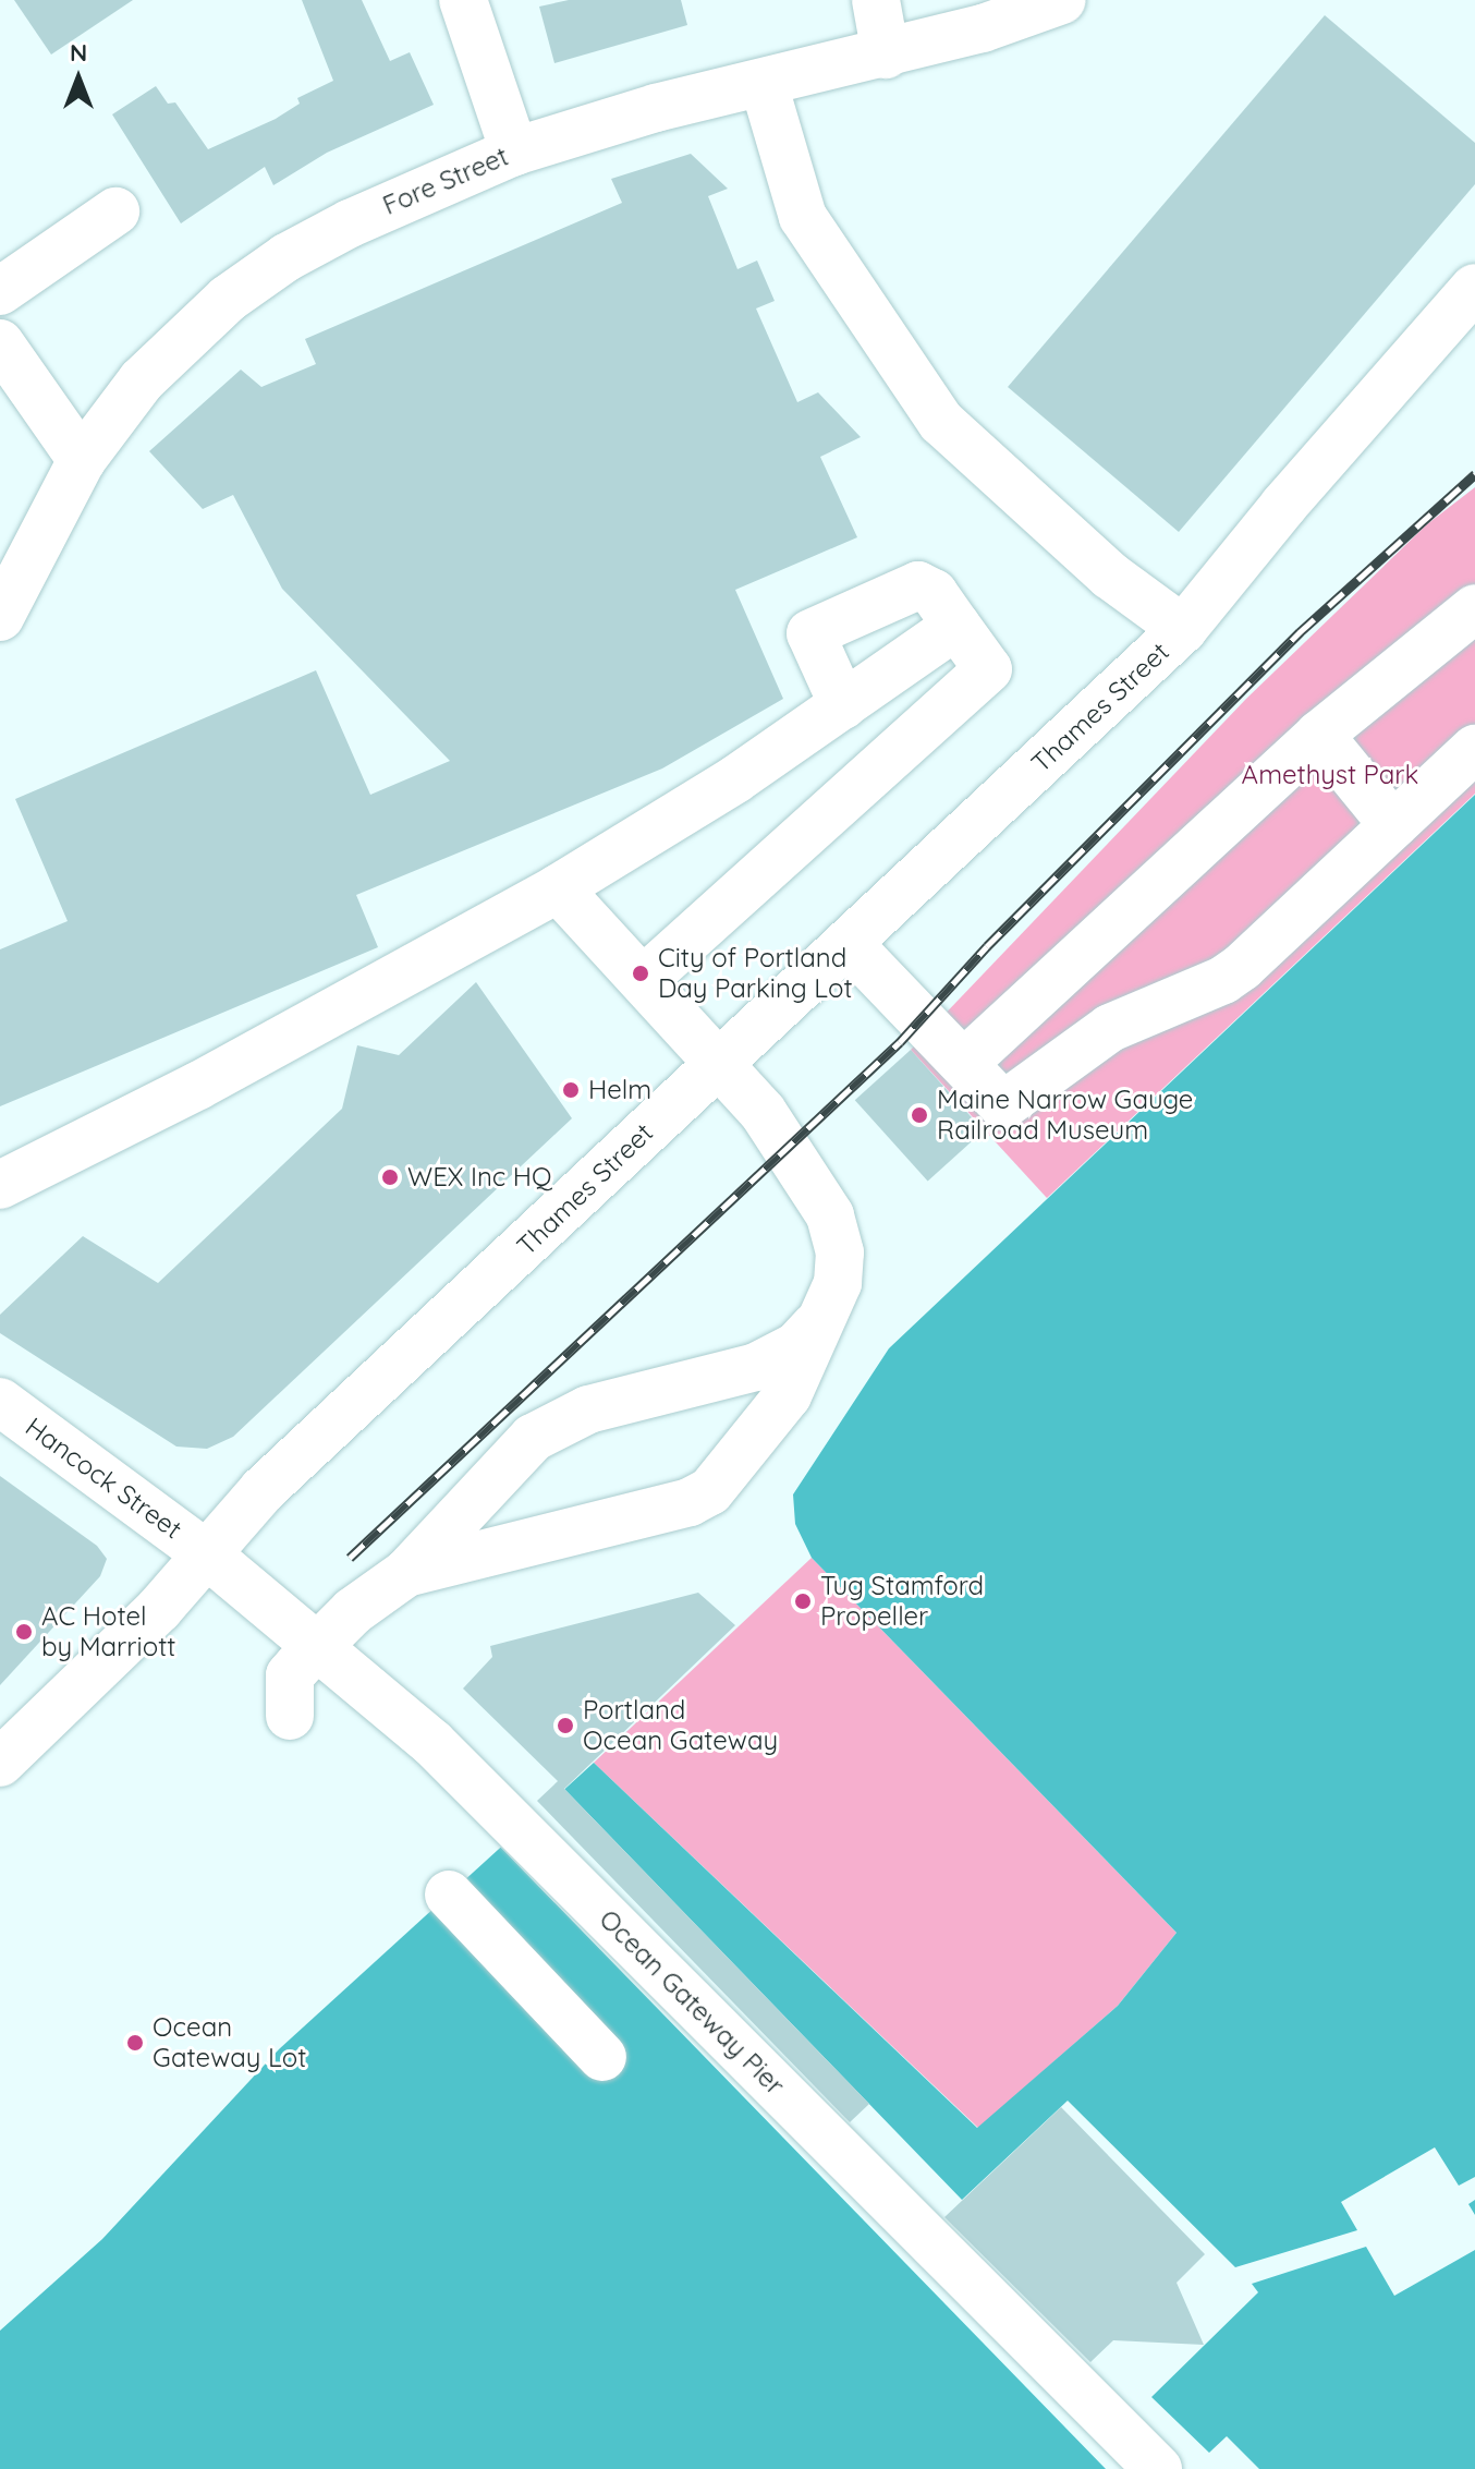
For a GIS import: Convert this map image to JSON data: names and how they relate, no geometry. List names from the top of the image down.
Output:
{
  "streets": {
    "street": [
      "Fore Street",
      "Thames Street",
      "Hancock Street",
      "Ocean Gateway Pier"
    ]
  },
  "crossings": [
    ["Thames Street", "Hancock Street"],
    ["Thames Street", "Ocean Gateway Pier"],
    ["Hancock Street", "Ocean Gateway Pier"]
  ],
  "parks": ["Amethyst Park"],
  "places": [
    "City of Portland Day Parking Lot",
    "Helm",
    "Maine Narrow Gauge Railroad Museum",
    "WEX Inc HQ",
    "Tug Stamford Propeller",
    "AC Hotel by Marriott",
    "Portland Ocean Gateway",
    "Ocean Gateway Lot"
  ],
  "north": "top"
}
